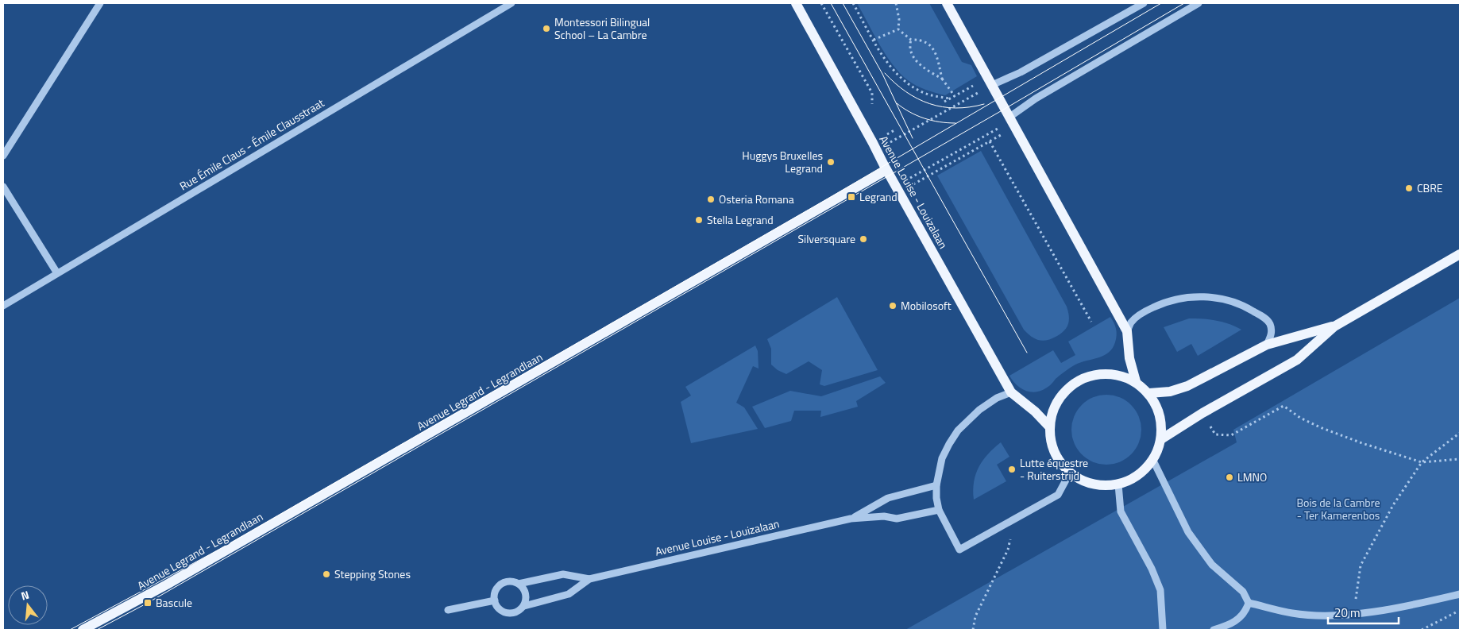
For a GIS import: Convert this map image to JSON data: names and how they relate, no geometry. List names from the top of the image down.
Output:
{
  "streets": {
    "main road": ["Avenue Louise - Louizalaan", "Avenue Legrand - Legrandlaan"],
    "street": ["Rue Émile Claus - Émile Clausstraat"]
  },
  "crossings": [
    ["Avenue Louise - Louizalaan", "Avenue Legrand - Legrandlaan"]
  ],
  "parks": ["Bois de la Cambre - Ter Kamerenbos"],
  "places": {
    "other": [
      "Montessori Bilingual School – La Cambre",
      "Huggys Bruxelles Legrand",
      "CBRE",
      "Osteria Romana",
      "Stella Legrand",
      "Silversquare",
      "Mobilosoft",
      "Lutte équestre - Ruiterstrijd",
      "LMNO",
      "Stepping Stones"
    ],
    "transit": ["Legrand", "Bascule"]
  },
  "scale_bar": "20 m",
  "north": "top"
}
